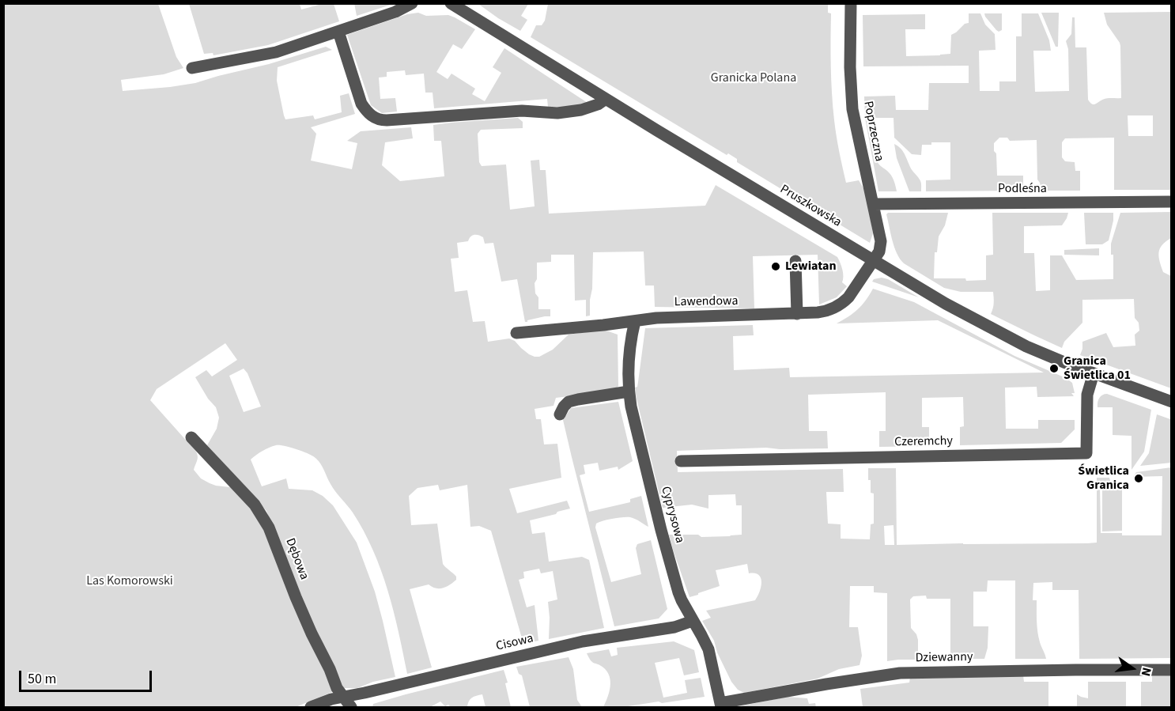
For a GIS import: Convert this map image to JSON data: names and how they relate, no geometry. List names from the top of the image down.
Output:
{
  "streets": {
    "street": [
      "Poprzeczna",
      "Podleśna",
      "Pruszkowska",
      "Lawendowa",
      "Czeremchy",
      "Cyprysowa",
      "Dębowa",
      "Cisowa",
      "Dziewanny"
    ]
  },
  "crossings": [
    ["Poprzeczna", "Podleśna"],
    ["Poprzeczna", "Pruszkowska"],
    ["Poprzeczna", "Lawendowa"],
    ["Pruszkowska", "Lawendowa"],
    ["Pruszkowska", "Czeremchy"],
    ["Lawendowa", "Cyprysowa"],
    ["Cyprysowa", "Cisowa"],
    ["Cyprysowa", "Dziewanny"],
    ["Dębowa", "Cisowa"]
  ],
  "parks": ["Granicka Polana", "Las Komorowski"],
  "places": ["Lewiatan", "Granica Świetlica 01", "Świetlica Granica"],
  "scale_bar": "50 m",
  "north": "right"
}
